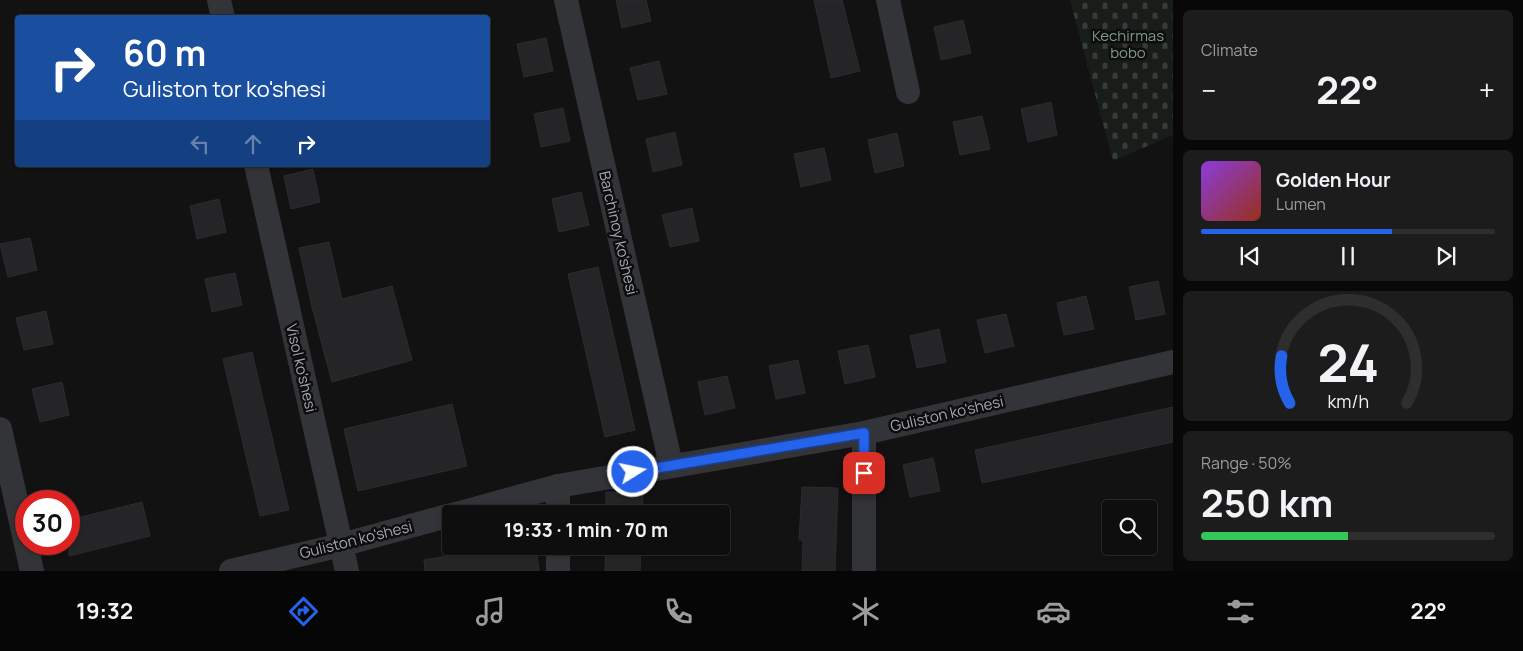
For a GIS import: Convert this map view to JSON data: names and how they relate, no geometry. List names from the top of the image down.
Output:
{
  "streets": {
    "street": ["Barchinoy ko'shesi", "Visol ko'shesi", "Guliston ko'shesi"]
  },
  "crossings": [
    ["Barchinoy ko'shesi", "Guliston ko'shesi"],
    ["Visol ko'shesi", "Guliston ko'shesi"]
  ],
  "parks": ["Kechirmas bobo"],
  "page": {
    "tile": [
      "Climate",
      ["Range · 50%", "250 km"]
    ],
    "turn": ["60 m", "Guliston tor ko'shesi"],
    "heat": ["−", "22°", "+"],
    "song": ["Golden Hour", "Lumen"],
    "limit": "30",
    "trip": "19:33 · 1 min · 70 m",
    "tabs": ["19:32", "22°"],
    "gauge": ["24", "km/h"]
  }
}
